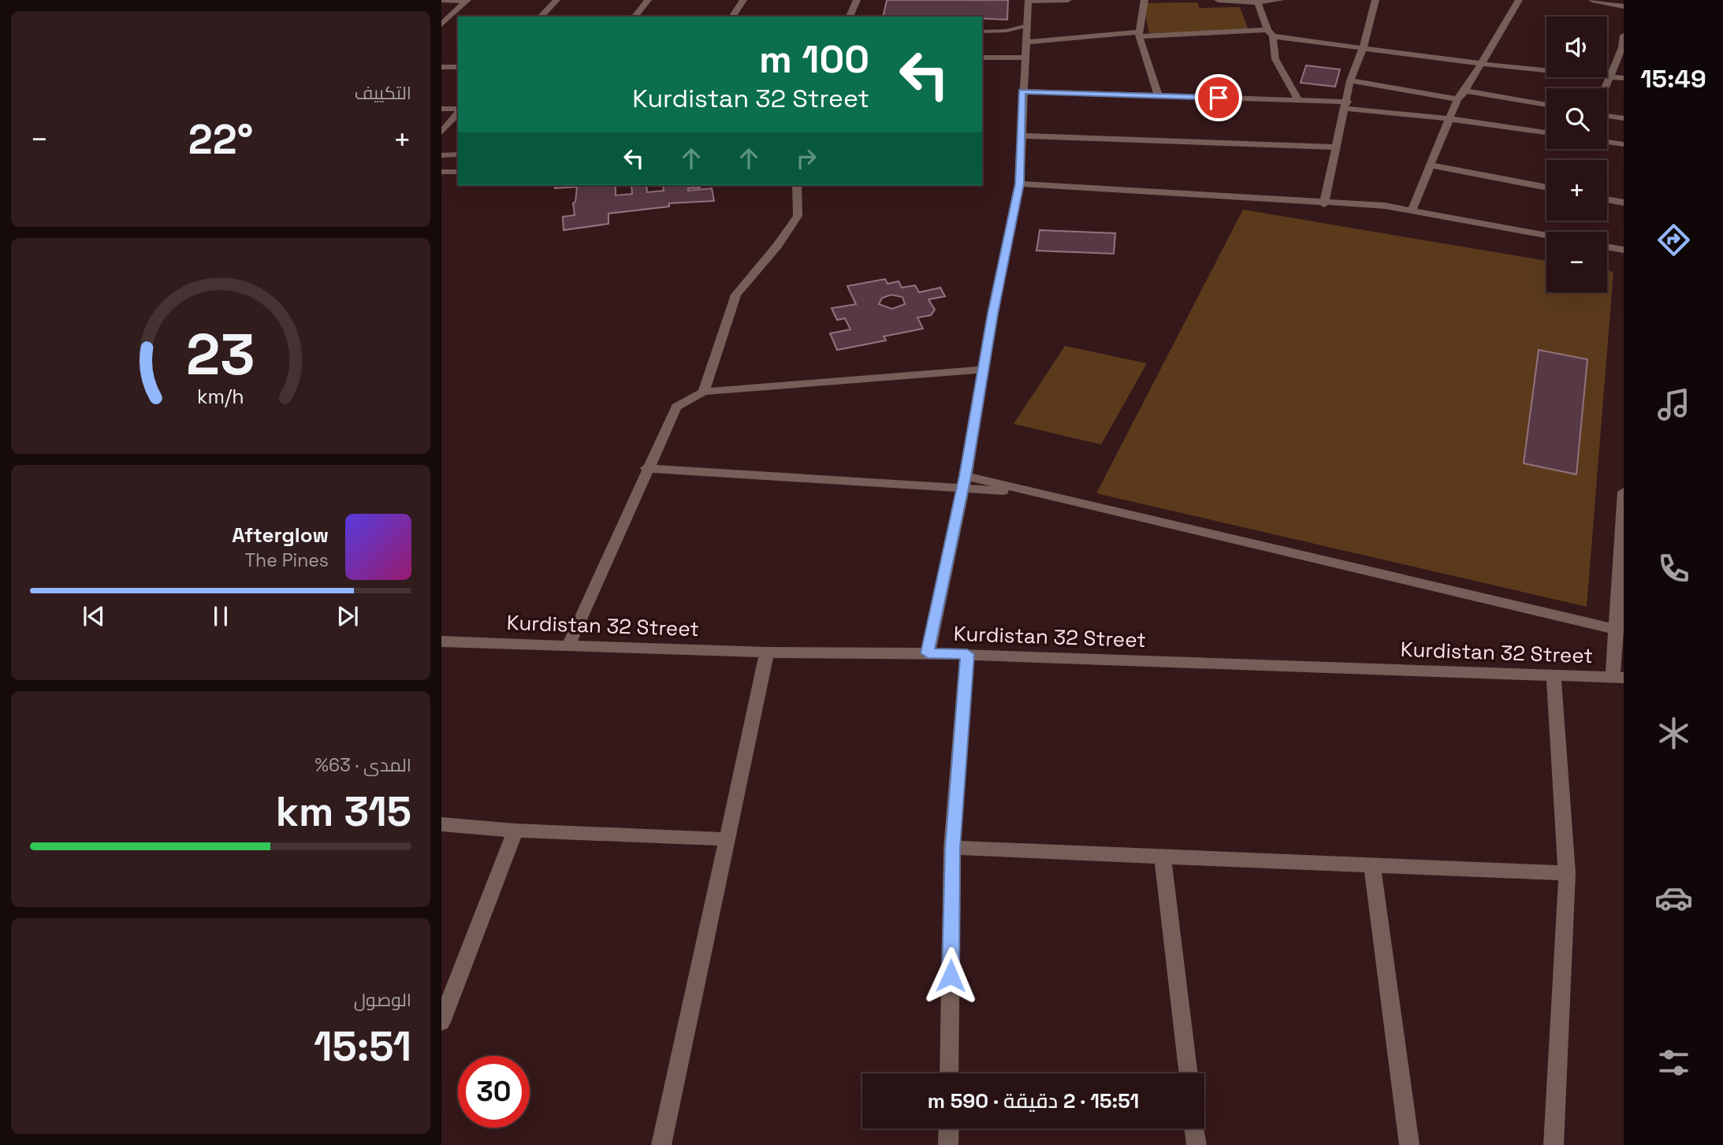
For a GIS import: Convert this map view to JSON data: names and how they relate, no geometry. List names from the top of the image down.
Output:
{
  "streets": {
    "street": ["Kurdistan 32 Street"]
  },
  "page": {
    "tabs": "15:49",
    "tile": [
      "التكييف",
      ["المدى · 63%", "315 km"],
      ["الوصول", "15:51"]
    ],
    "map_buttons": ["+", "−"],
    "turn": ["100 m", "Kurdistan 32 Street"],
    "heat": ["−", "22°", "+"],
    "song": ["Afterglow", "The Pines"],
    "limit": "30",
    "trip": "15:51 · 2 دقيقة · 590 m",
    "gauge": ["23", "km/h"]
  }
}
